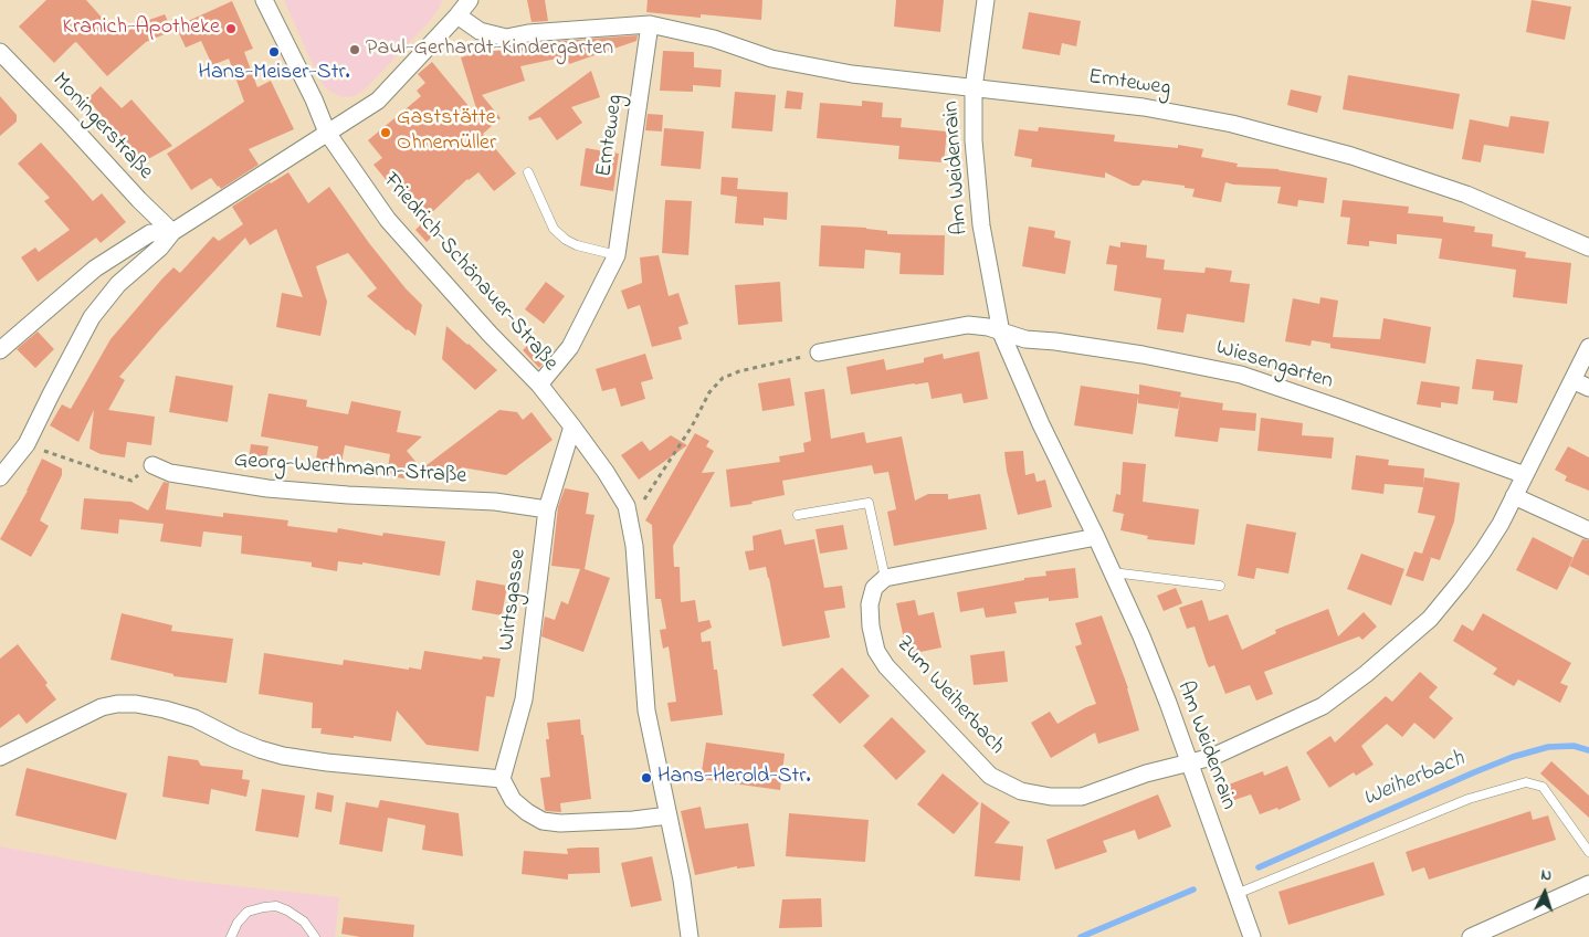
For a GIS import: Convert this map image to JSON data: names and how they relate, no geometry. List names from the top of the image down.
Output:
{
  "streets": {
    "street": [
      "Ernteweg",
      "Moningerstraße",
      "Am Weidenrain",
      "Friedrich-Schönauer-Straße",
      "Wiesengarten",
      "Georg-Werthmann-Straße",
      "Wirtsgasse",
      "Zum Weiherbach"
    ]
  },
  "crossings": [
    ["Ernteweg", "Am Weidenrain"],
    ["Ernteweg", "Friedrich-Schönauer-Straße"],
    ["Am Weidenrain", "Wiesengarten"],
    ["Am Weidenrain", "Zum Weiherbach"],
    ["Friedrich-Schönauer-Straße", "Wirtsgasse"],
    ["Wiesengarten", "Zum Weiherbach"],
    ["Georg-Werthmann-Straße", "Wirtsgasse"]
  ],
  "water": ["Weiherbach"],
  "places": [
    "Kranich-Apotheke",
    "Paul-Gerhardt-Kindergarten",
    "Hans-Meiser-Str.",
    "Gaststätte Ohnemüller",
    "Hans-Herold-Str."
  ],
  "north": "top"
}
